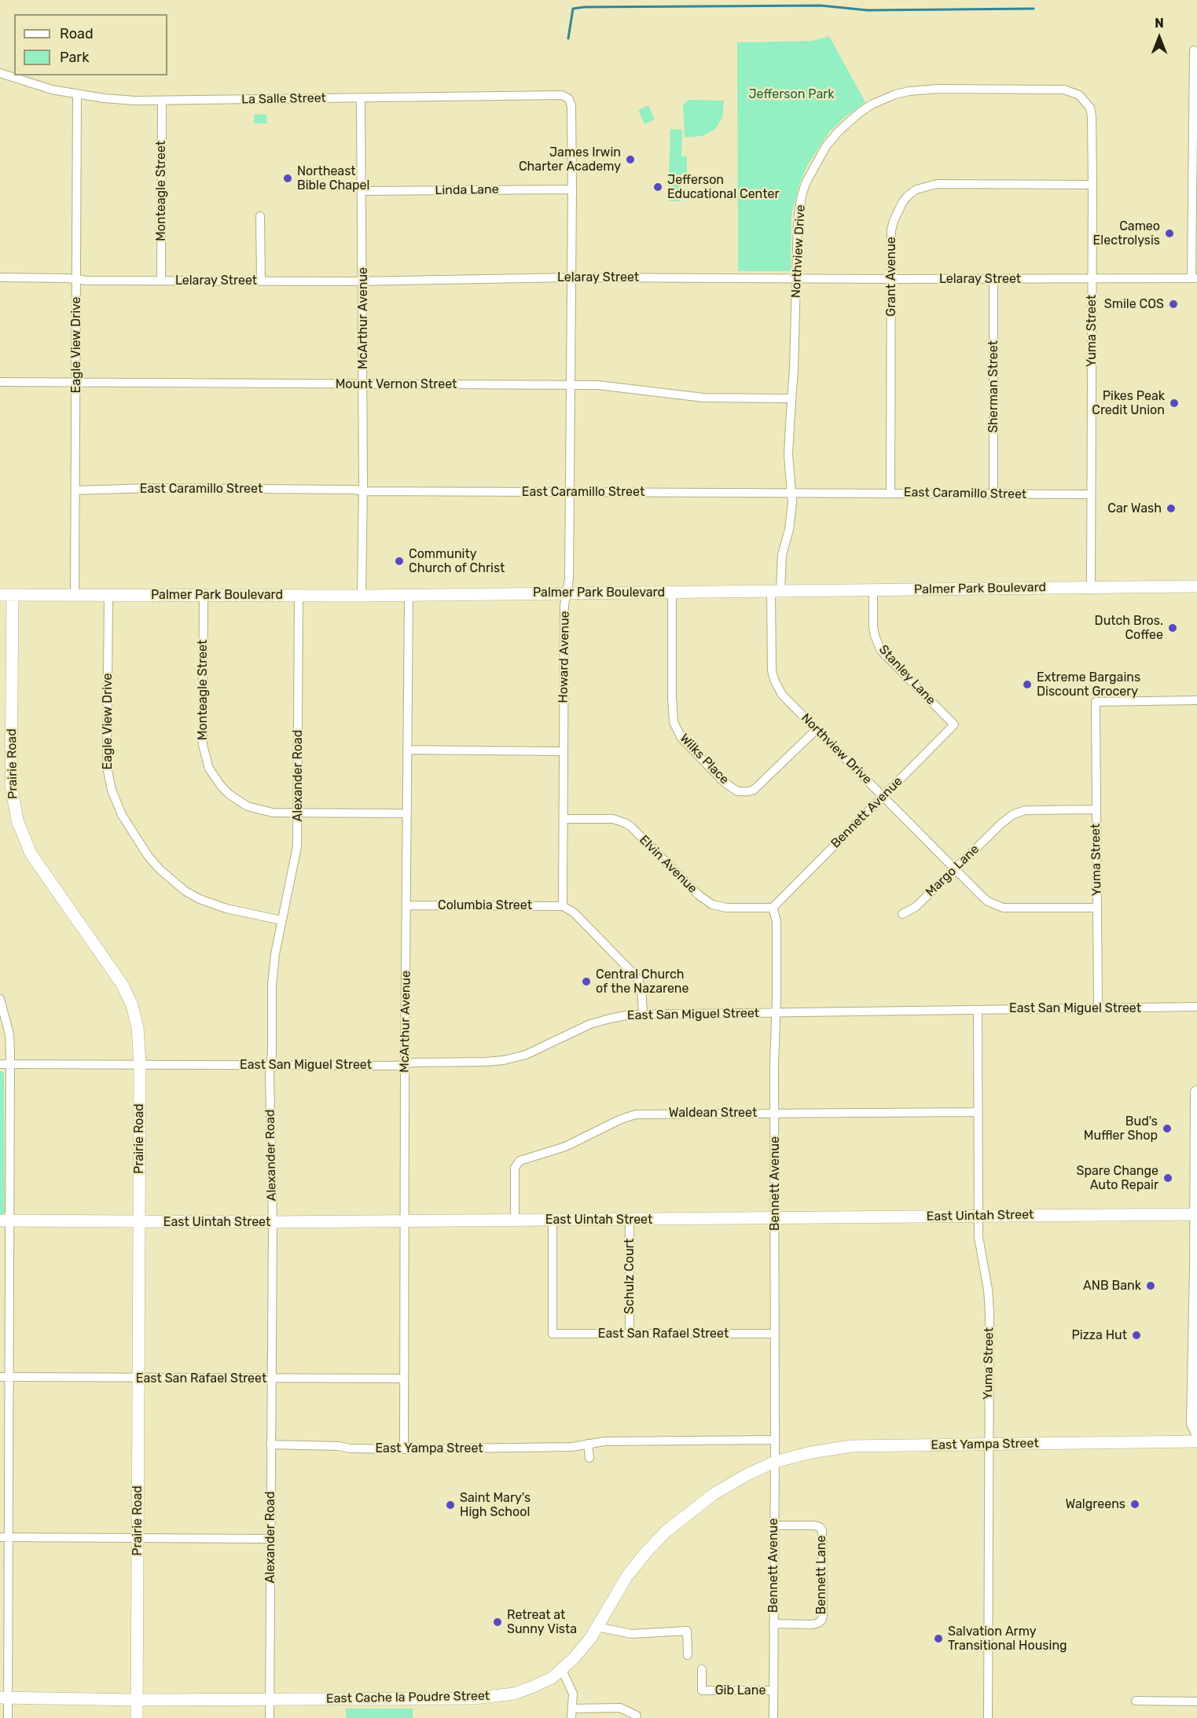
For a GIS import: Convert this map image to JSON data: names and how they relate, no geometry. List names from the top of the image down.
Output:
{
  "streets": {
    "street": [
      "La Salle Street",
      "Linda Lane",
      "Monteagle Street",
      "Northview Drive",
      "Grant Avenue",
      "Lelaray Street",
      "McArthur Avenue",
      "Yuma Street",
      "Eagle View Drive",
      "Mount Vernon Street",
      "Sherman Street",
      "East Caramillo Street",
      "Palmer Park Boulevard",
      "Howard Avenue",
      "Stanley Lane",
      "Wilks Place",
      "Prairie Road",
      "Alexander Road",
      "Bennett Avenue",
      "Elvin Avenue",
      "Margo Lane",
      "Columbia Street",
      "East San Miguel Street",
      "Waldean Street",
      "East Uintah Street",
      "Schulz Court",
      "East San Rafael Street",
      "East Yampa Street",
      "Bennett Lane",
      "Gib Lane",
      "East Cache la Poudre Street"
    ]
  },
  "crossings": [
    ["La Salle Street", "Monteagle Street"],
    ["La Salle Street", "McArthur Avenue"],
    ["La Salle Street", "Eagle View Drive"],
    ["La Salle Street", "Howard Avenue"],
    ["Linda Lane", "McArthur Avenue"],
    ["Linda Lane", "Howard Avenue"],
    ["Monteagle Street", "Lelaray Street"],
    ["Monteagle Street", "McArthur Avenue"],
    ["Monteagle Street", "Palmer Park Boulevard"],
    ["Monteagle Street", "Alexander Road"],
    ["Northview Drive", "Lelaray Street"],
    ["Northview Drive", "Yuma Street"],
    ["Northview Drive", "Mount Vernon Street"],
    ["Northview Drive", "East Caramillo Street"],
    ["Northview Drive", "Palmer Park Boulevard"],
    ["Northview Drive", "Wilks Place"],
    ["Northview Drive", "Bennett Avenue"],
    ["Northview Drive", "Margo Lane"],
    ["Grant Avenue", "Lelaray Street"],
    ["Grant Avenue", "Yuma Street"],
    ["Grant Avenue", "East Caramillo Street"],
    ["Lelaray Street", "McArthur Avenue"],
    ["Lelaray Street", "Yuma Street"],
    ["Lelaray Street", "Eagle View Drive"],
    ["Lelaray Street", "Sherman Street"],
    ["Lelaray Street", "Howard Avenue"],
    ["McArthur Avenue", "Mount Vernon Street"],
    ["McArthur Avenue", "East Caramillo Street"],
    ["McArthur Avenue", "Palmer Park Boulevard"],
    ["McArthur Avenue", "Columbia Street"],
    ["McArthur Avenue", "East San Miguel Street"],
    ["McArthur Avenue", "East Uintah Street"],
    ["McArthur Avenue", "East San Rafael Street"],
    ["McArthur Avenue", "East Yampa Street"],
    ["Yuma Street", "East Caramillo Street"],
    ["Yuma Street", "Palmer Park Boulevard"],
    ["Yuma Street", "Margo Lane"],
    ["Yuma Street", "East San Miguel Street"],
    ["Yuma Street", "Waldean Street"],
    ["Yuma Street", "East Uintah Street"],
    ["Yuma Street", "East Yampa Street"],
    ["Eagle View Drive", "Mount Vernon Street"],
    ["Eagle View Drive", "East Caramillo Street"],
    ["Eagle View Drive", "Palmer Park Boulevard"],
    ["Eagle View Drive", "Alexander Road"],
    ["Mount Vernon Street", "Howard Avenue"],
    ["Sherman Street", "East Caramillo Street"],
    ["East Caramillo Street", "Howard Avenue"],
    ["Palmer Park Boulevard", "Howard Avenue"],
    ["Palmer Park Boulevard", "Stanley Lane"],
    ["Palmer Park Boulevard", "Wilks Place"],
    ["Palmer Park Boulevard", "Prairie Road"],
    ["Palmer Park Boulevard", "Alexander Road"],
    ["Howard Avenue", "Elvin Avenue"],
    ["Howard Avenue", "Columbia Street"],
    ["Stanley Lane", "Bennett Avenue"],
    ["Prairie Road", "East San Miguel Street"],
    ["Prairie Road", "East Uintah Street"],
    ["Prairie Road", "East San Rafael Street"],
    ["Prairie Road", "East Cache la Poudre Street"],
    ["Alexander Road", "East San Miguel Street"],
    ["Alexander Road", "East Uintah Street"],
    ["Alexander Road", "East San Rafael Street"],
    ["Alexander Road", "East Yampa Street"],
    ["Alexander Road", "East Cache la Poudre Street"],
    ["Bennett Avenue", "Elvin Avenue"],
    ["Bennett Avenue", "East San Miguel Street"],
    ["Bennett Avenue", "Waldean Street"],
    ["Bennett Avenue", "East Uintah Street"],
    ["Bennett Avenue", "East San Rafael Street"],
    ["Bennett Avenue", "East Yampa Street"],
    ["Bennett Avenue", "Bennett Lane"],
    ["Bennett Avenue", "Gib Lane"],
    ["Bennett Avenue", "East Cache la Poudre Street"],
    ["Waldean Street", "East Uintah Street"],
    ["East Uintah Street", "Schulz Court"],
    ["East Uintah Street", "East San Rafael Street"],
    ["Schulz Court", "East San Rafael Street"],
    ["East Yampa Street", "East Cache la Poudre Street"]
  ],
  "parks": ["Jefferson Park"],
  "places": [
    "James Irwin Charter Academy",
    "Northeast Bible Chapel",
    "Jefferson Educational Center",
    "Cameo Electrolysis",
    "Smile COS",
    "Pikes Peak Credit Union",
    "Car Wash",
    "Community Church of Christ",
    "Dutch Bros. Coffee",
    "Extreme Bargains Discount Grocery",
    "Central Church of the Nazarene",
    "Bud's Muffler Shop",
    "Spare Change Auto Repair",
    "ANB Bank",
    "Pizza Hut",
    "Walgreens",
    "Saint Mary's High School",
    "Retreat at Sunny Vista",
    "Salvation Army Transitional Housing"
  ],
  "legend": ["Road", "Park"],
  "north": "top"
}
